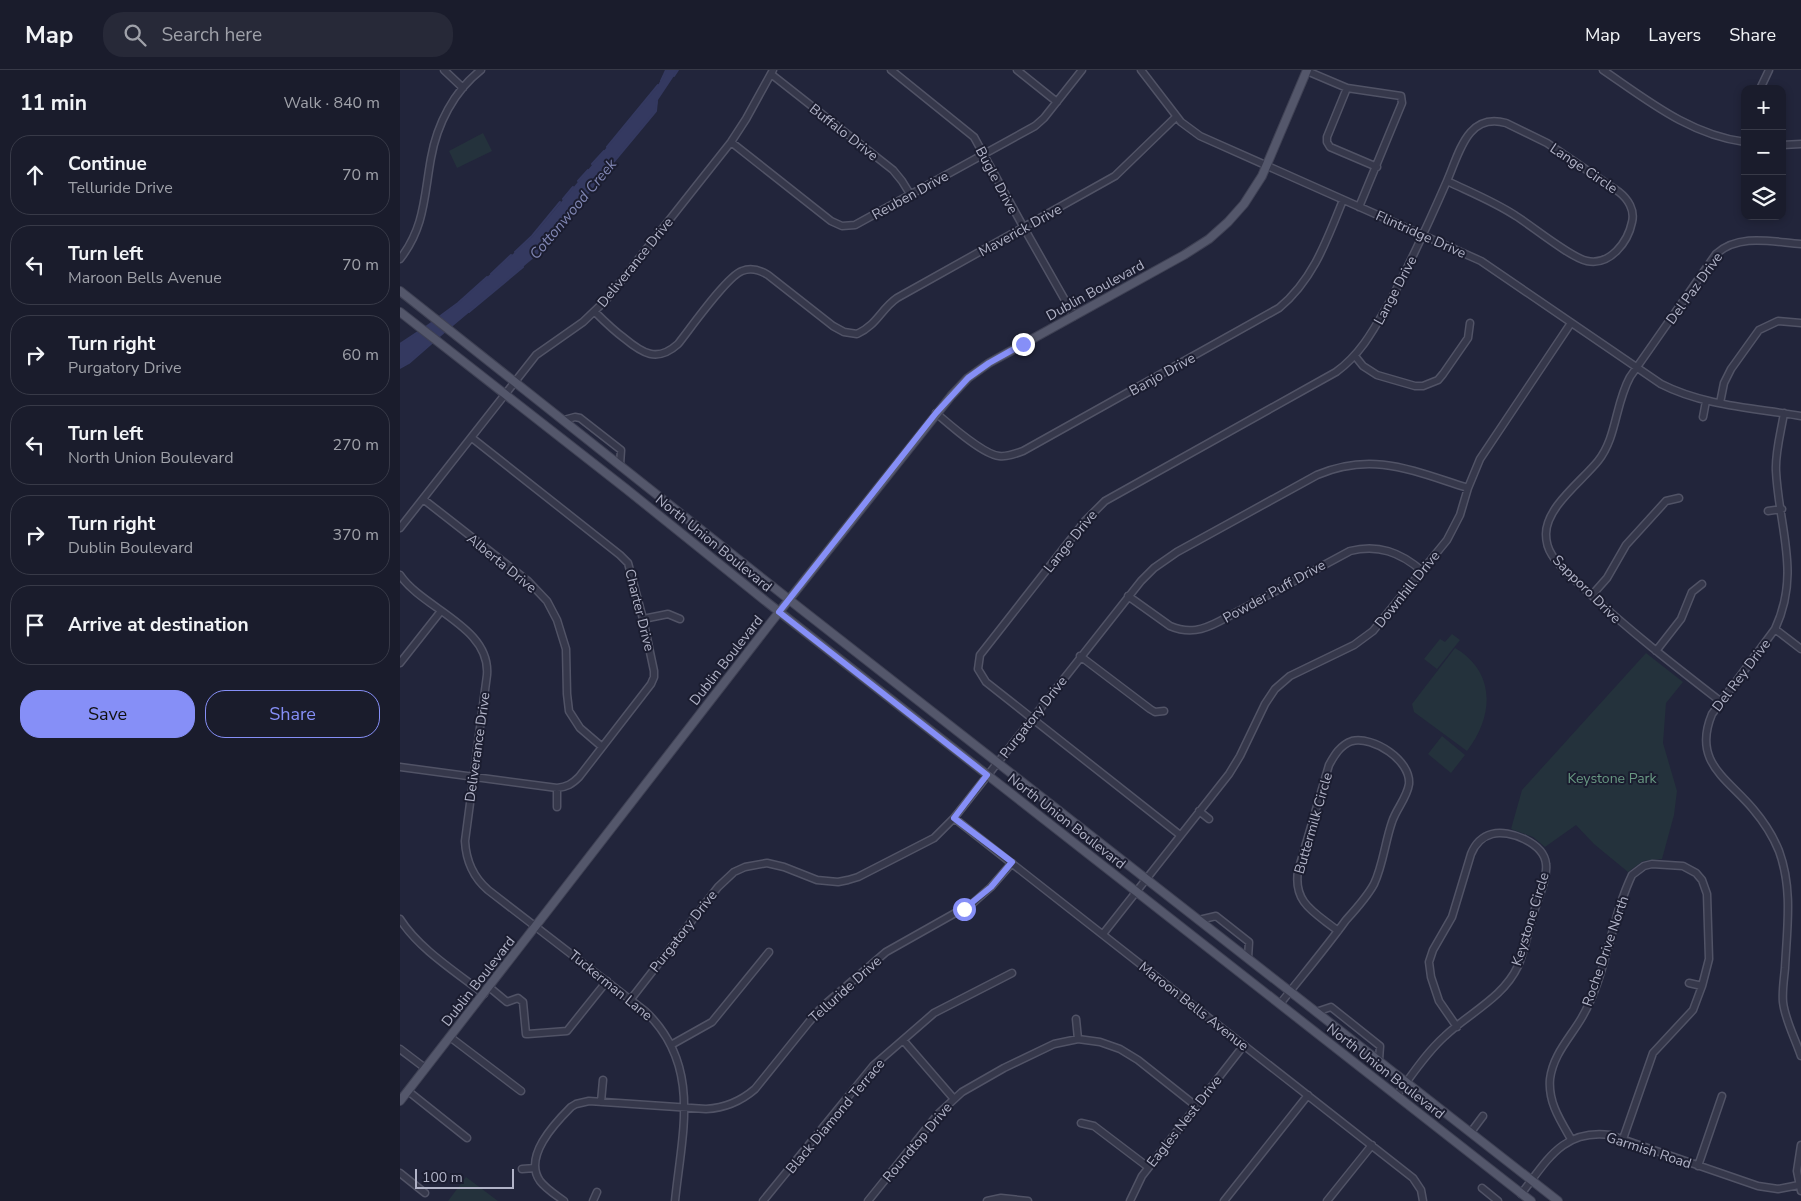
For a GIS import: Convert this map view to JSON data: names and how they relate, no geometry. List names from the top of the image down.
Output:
{
  "streets": {
    "main road": ["Dublin Boulevard", "North Union Boulevard"],
    "street": [
      "Buffalo Drive",
      "Lange Circle",
      "Bugle Drive",
      "Reuben Drive",
      "Maverick Drive",
      "Flintridge Drive",
      "Deliverance Drive",
      "Del Paz Drive",
      "Lange Drive",
      "Banjo Drive",
      "Alberta Drive",
      "Downhill Drive",
      "Sapporo Drive",
      "Powder Puff Drive",
      "Charter Drive",
      "Del Rey Drive",
      "Purgatory Drive",
      "Buttermilk Circle",
      "Keystone Circle",
      "Roche Drive North",
      "Tuckerman Lane",
      "Telluride Drive",
      "Maroon Bells Avenue",
      "Black Diamond Terrace",
      "Eagles Nest Drive",
      "Roundtop Drive",
      "Garmish Road"
    ]
  },
  "crossings": [
    ["Buffalo Drive", "Reuben Drive"],
    ["Buffalo Drive", "Deliverance Drive"],
    ["Lange Circle", "Flintridge Drive"],
    ["Lange Circle", "Lange Drive"],
    ["Bugle Drive", "Reuben Drive"],
    ["Bugle Drive", "Maverick Drive"],
    ["Bugle Drive", "Dublin Boulevard"],
    ["Reuben Drive", "Deliverance Drive"],
    ["Maverick Drive", "Flintridge Drive"],
    ["Flintridge Drive", "Del Paz Drive"],
    ["Flintridge Drive", "Dublin Boulevard"],
    ["Flintridge Drive", "Lange Drive"],
    ["Flintridge Drive", "Banjo Drive"],
    ["Flintridge Drive", "Downhill Drive"],
    ["Flintridge Drive", "Sapporo Drive"],
    ["Flintridge Drive", "Del Rey Drive"],
    ["Deliverance Drive", "Dublin Boulevard"],
    ["Deliverance Drive", "North Union Boulevard"],
    ["Deliverance Drive", "Alberta Drive"],
    ["Deliverance Drive", "Charter Drive"],
    ["Deliverance Drive", "Tuckerman Lane"],
    ["Del Paz Drive", "Sapporo Drive"],
    ["Dublin Boulevard", "Banjo Drive"],
    ["Dublin Boulevard", "North Union Boulevard"],
    ["Dublin Boulevard", "Tuckerman Lane"],
    ["Lange Drive", "Downhill Drive"],
    ["Lange Drive", "Purgatory Drive"],
    ["North Union Boulevard", "Downhill Drive"],
    ["North Union Boulevard", "Purgatory Drive"],
    ["North Union Boulevard", "Buttermilk Circle"],
    ["North Union Boulevard", "Keystone Circle"],
    ["North Union Boulevard", "Garmish Road"],
    ["Alberta Drive", "Charter Drive"],
    ["Downhill Drive", "Powder Puff Drive"],
    ["Downhill Drive", "Purgatory Drive"],
    ["Downhill Drive", "Maroon Bells Avenue"],
    ["Sapporo Drive", "Del Rey Drive"],
    ["Powder Puff Drive", "Purgatory Drive"],
    ["Purgatory Drive", "Tuckerman Lane"],
    ["Purgatory Drive", "Maroon Bells Avenue"],
    ["Roche Drive North", "Garmish Road"],
    ["Tuckerman Lane", "Telluride Drive"],
    ["Telluride Drive", "Maroon Bells Avenue"],
    ["Maroon Bells Avenue", "Eagles Nest Drive"],
    ["Eagles Nest Drive", "Roundtop Drive"]
  ],
  "water": ["Cottonwood Creek"],
  "parks": ["Keystone Park"],
  "scale_bar": "100 m",
  "page": {
    "header": "Map",
    "search": "Search here",
    "nav": ["Map", "Layers", "Share"],
    "heading": ["11 min", "Walk · 840 m"],
    "map_buttons": ["+", "−"],
    "list": [
      ["Continue", "Telluride Drive", "70 m"],
      ["Turn left", "Maroon Bells Avenue", "70 m"],
      ["Turn right", "Purgatory Drive", "60 m"],
      ["Turn left", "North Union Boulevard", "270 m"],
      ["Turn right", "Dublin Boulevard", "370 m"],
      "Arrive at destination"
    ],
    "buttons": ["Save", "Share"],
    "scale": "100 m"
  }
}
